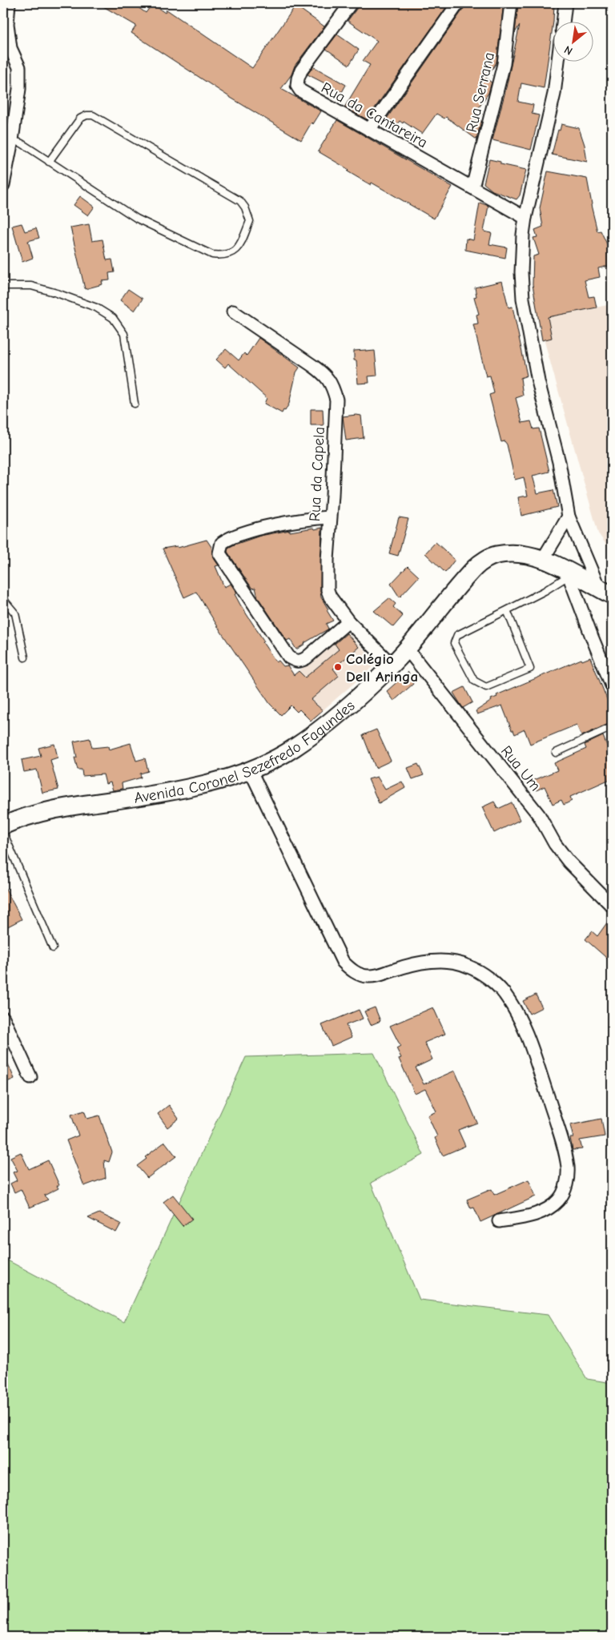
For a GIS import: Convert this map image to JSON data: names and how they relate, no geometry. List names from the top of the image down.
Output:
{
  "streets": {
    "main road": ["Avenida Coronel Sezefredo Fagundes"],
    "street": [
      "Rua Serrana",
      "Rua da Cantareira",
      "Rua da Capela",
      "Rua Um"
    ]
  },
  "crossings": [
    ["Rua Serrana", "Rua da Cantareira"],
    ["Rua da Cantareira", "Avenida Coronel Sezefredo Fagundes"],
    ["Rua da Capela", "Avenida Coronel Sezefredo Fagundes"],
    ["Avenida Coronel Sezefredo Fagundes", "Rua Um"]
  ],
  "places": ["Colégio Dell Aringa"],
  "north": "bottom left"
}
